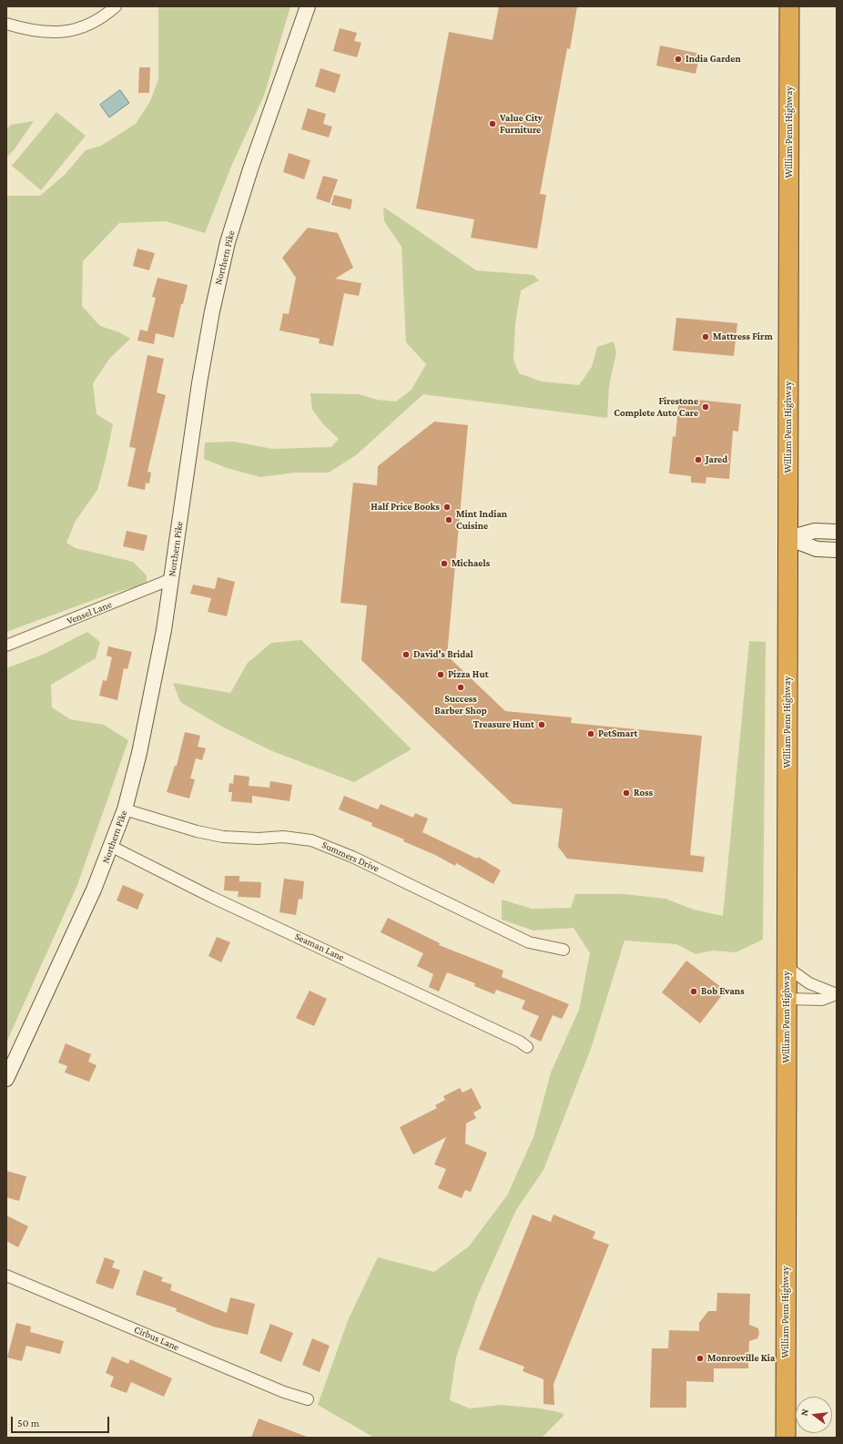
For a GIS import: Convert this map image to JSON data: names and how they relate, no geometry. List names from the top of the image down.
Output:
{
  "streets": {
    "highway": ["William Penn Highway"],
    "street": [
      "Northern Pike",
      "Vensel Lane",
      "Summers Drive",
      "Seaman Lane",
      "Cirbus Lane"
    ]
  },
  "crossings": [
    ["Northern Pike", "Vensel Lane"],
    ["Northern Pike", "Summers Drive"],
    ["Northern Pike", "Seaman Lane"]
  ],
  "places": [
    "India Garden",
    "Value City Furniture",
    "Mattress Firm",
    "Firestone Complete Auto Care",
    "Jared",
    "Half Price Books",
    "Mint Indian Cuisine",
    "Michaels",
    "David's Bridal",
    "Pizza Hut",
    "Success Barber Shop",
    "Treasure Hunt",
    "PetSmart",
    "Ross",
    "Bob Evans",
    "Monroeville Kia"
  ],
  "scale_bar": "50 m",
  "north": "left"
}
